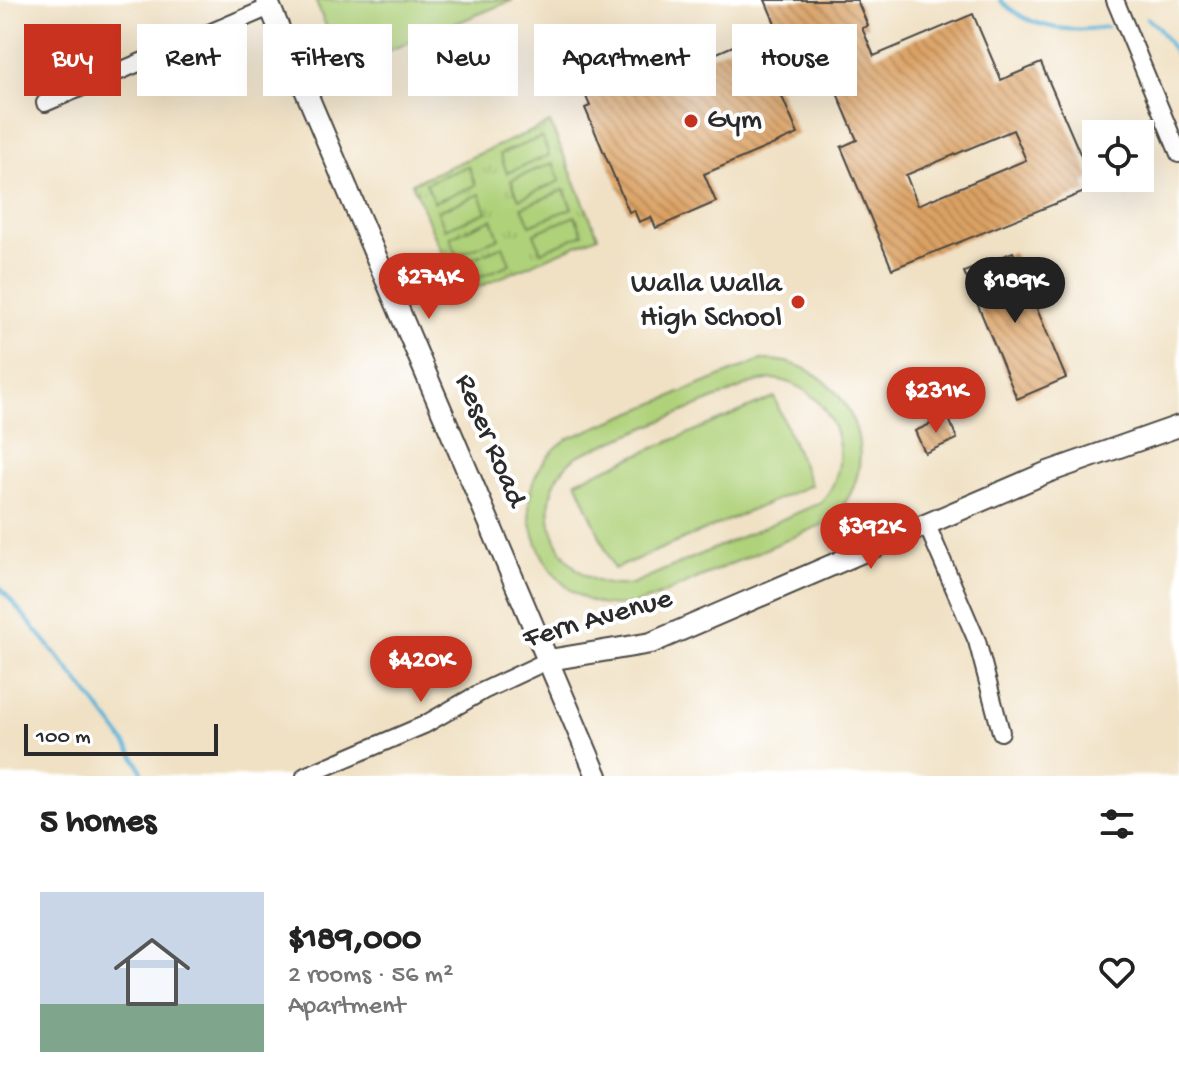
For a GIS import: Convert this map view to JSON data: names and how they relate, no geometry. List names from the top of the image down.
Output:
{
  "streets": {
    "main road": ["Reser Road", "Fern Avenue"]
  },
  "crossings": [
    ["Reser Road", "Fern Avenue"]
  ],
  "places": ["Gym", "Walla Walla High School"],
  "scale_bar": "100 m",
  "page": {
    "chip": [
      "Buy",
      "Rent",
      "Filters",
      "New",
      "Apartment",
      "House"
    ],
    "price": [
      "$274K",
      "$189K",
      "$231K",
      "$392K",
      "$420K"
    ],
    "scale": "100 m",
    "heading": "5 homes",
    "list": [
      {
        "name": "$189,000",
        "note": "2 rooms · 56 m² · Apartment"
      }
    ]
  }
}
